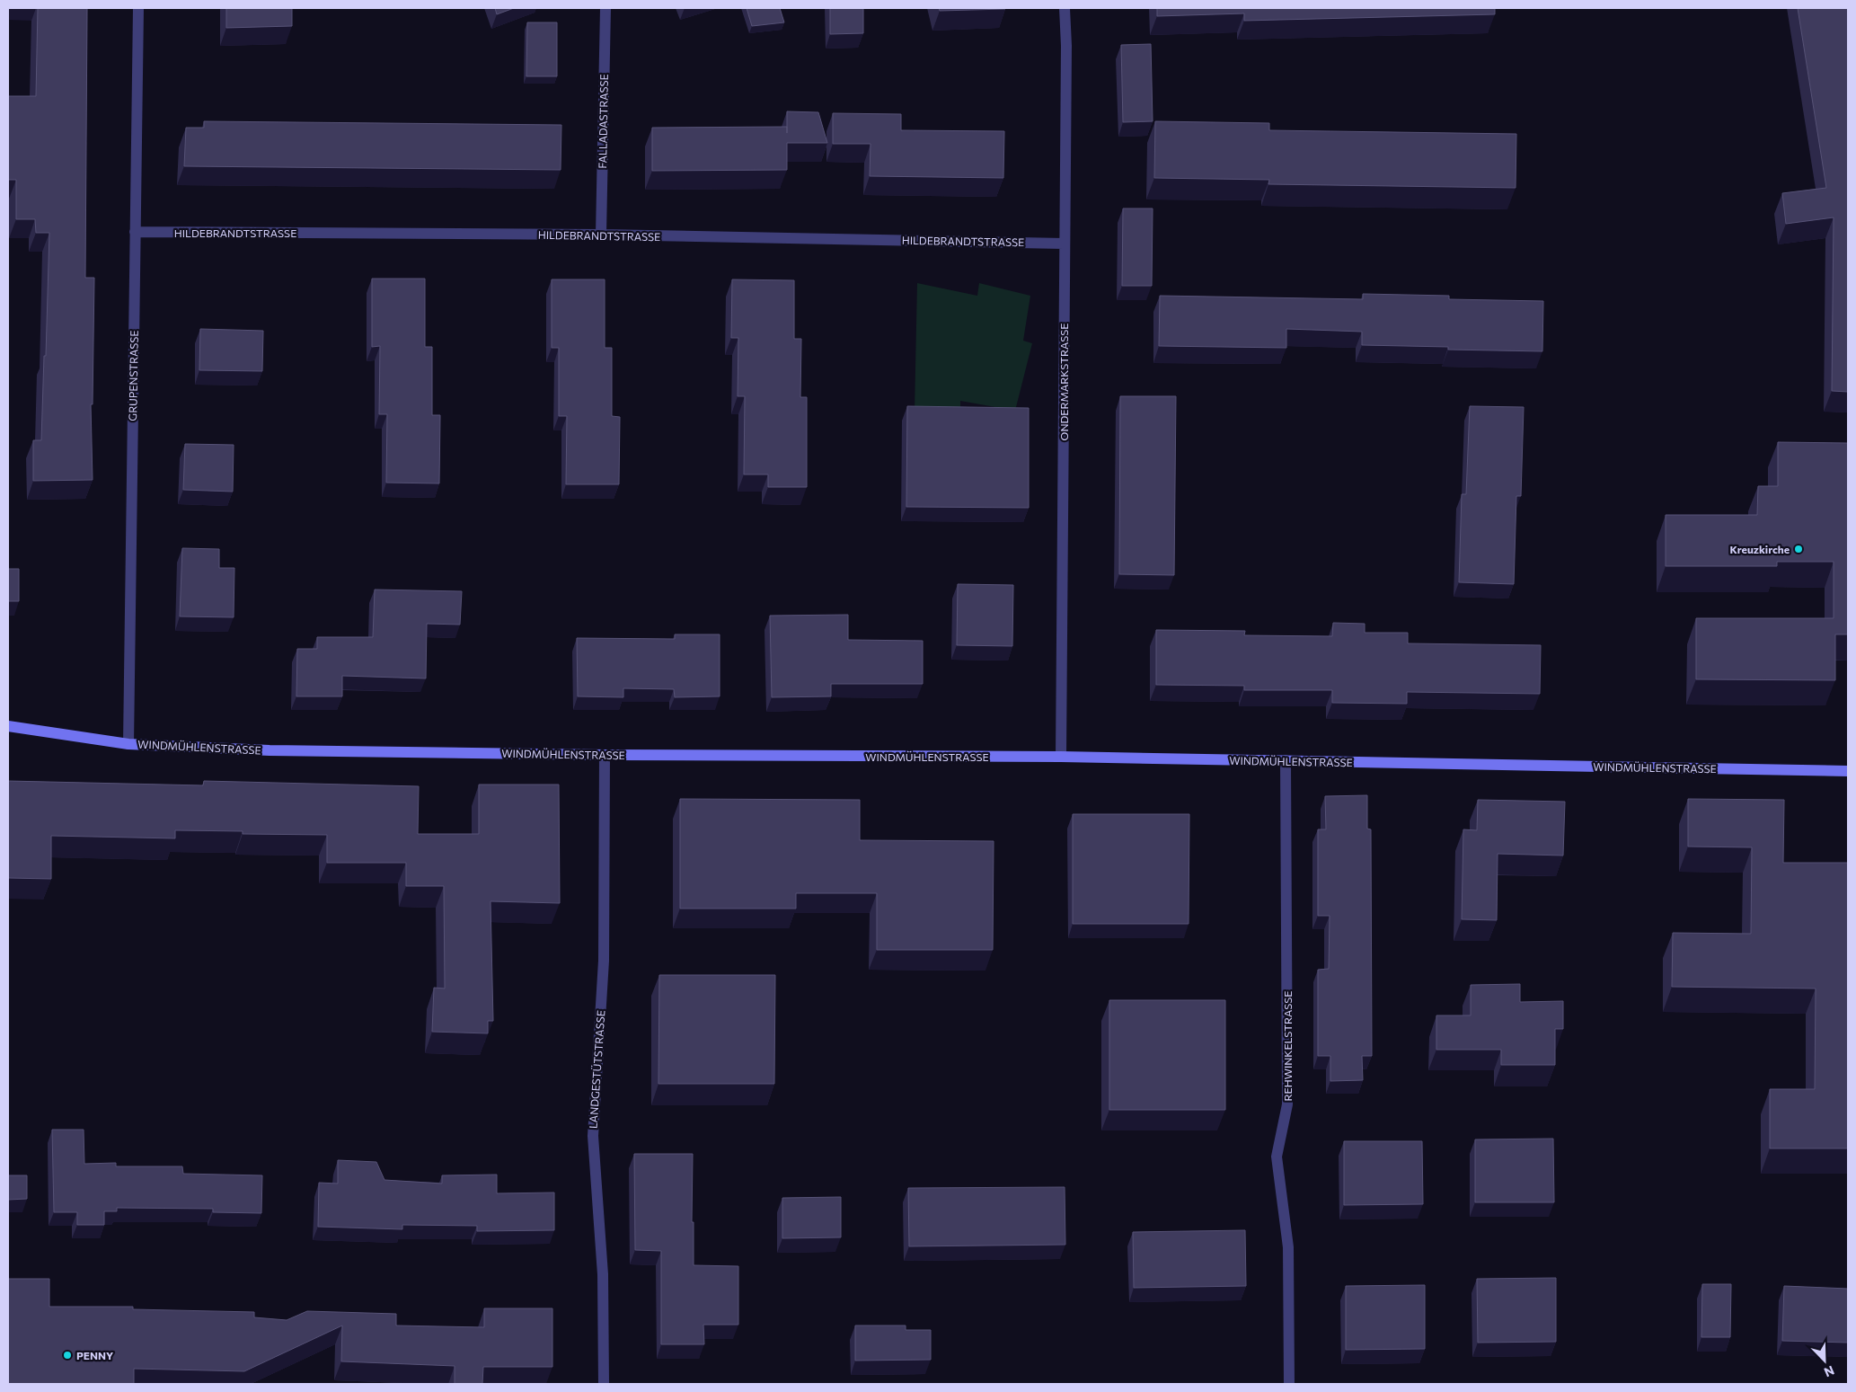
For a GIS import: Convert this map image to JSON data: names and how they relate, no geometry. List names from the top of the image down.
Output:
{
  "streets": {
    "street": [
      "FALLADASTRASSE",
      "HILDEBRANDTSTRASSE",
      "GRUPENSTRASSE",
      "ONDERMARKSTRASSE",
      "WINDMÜHLENSTRASSE",
      "REHWINKELSTRASSE",
      "LANDGESTÜTSTRASSE"
    ]
  },
  "crossings": [
    ["FALLADASTRASSE", "HILDEBRANDTSTRASSE"],
    ["HILDEBRANDTSTRASSE", "GRUPENSTRASSE"],
    ["HILDEBRANDTSTRASSE", "ONDERMARKSTRASSE"],
    ["GRUPENSTRASSE", "WINDMÜHLENSTRASSE"],
    ["ONDERMARKSTRASSE", "WINDMÜHLENSTRASSE"],
    ["WINDMÜHLENSTRASSE", "REHWINKELSTRASSE"],
    ["WINDMÜHLENSTRASSE", "LANDGESTÜTSTRASSE"]
  ],
  "places": ["Kreuzkirche", "PENNY"],
  "north": "bottom right"
}
